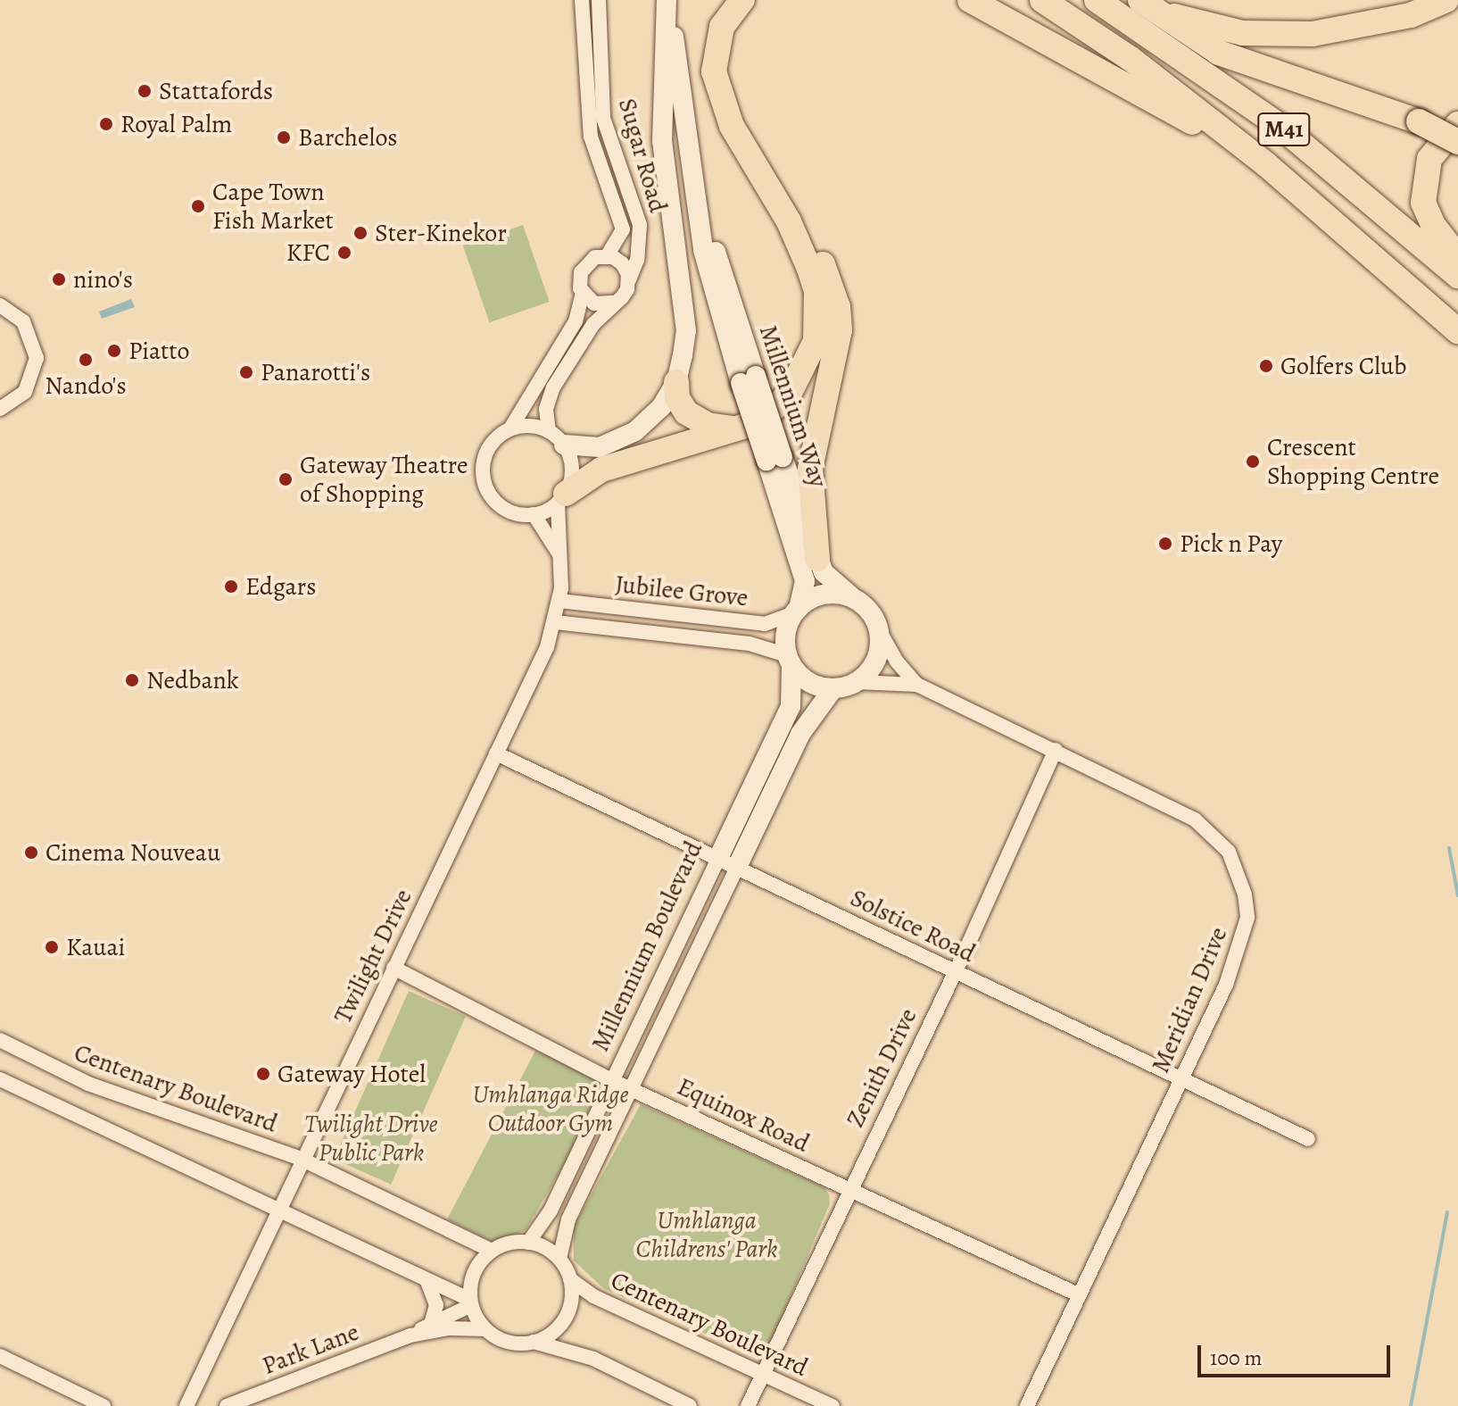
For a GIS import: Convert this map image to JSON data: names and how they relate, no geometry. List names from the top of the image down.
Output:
{
  "streets": {
    "highway": ["M41"],
    "street": [
      "Sugar Road",
      "Millennium Way",
      "Jubilee Grove",
      "Solstice Road",
      "Millennium Boulevard",
      "Twilight Drive",
      "Meridian Drive",
      "Zenith Drive",
      "Centenary Boulevard",
      "Equinox Road",
      "Park Lane"
    ]
  },
  "crossings": [
    ["Millennium Way", "Jubilee Grove"],
    ["Millennium Way", "Millennium Boulevard"],
    ["Millennium Way", "Meridian Drive"],
    ["Jubilee Grove", "Millennium Boulevard"],
    ["Jubilee Grove", "Twilight Drive"],
    ["Jubilee Grove", "Meridian Drive"],
    ["Solstice Road", "Millennium Boulevard"],
    ["Solstice Road", "Twilight Drive"],
    ["Solstice Road", "Meridian Drive"],
    ["Solstice Road", "Zenith Drive"],
    ["Millennium Boulevard", "Meridian Drive"],
    ["Millennium Boulevard", "Centenary Boulevard"],
    ["Millennium Boulevard", "Equinox Road"],
    ["Millennium Boulevard", "Park Lane"],
    ["Twilight Drive", "Centenary Boulevard"],
    ["Twilight Drive", "Equinox Road"],
    ["Meridian Drive", "Zenith Drive"],
    ["Meridian Drive", "Equinox Road"],
    ["Zenith Drive", "Centenary Boulevard"],
    ["Zenith Drive", "Equinox Road"],
    ["Centenary Boulevard", "Park Lane"]
  ],
  "parks": ["Umhlanga Ridge Outdoor Gym", "Twilight Drive Public Park", "Umhlanga Childrens' Park"],
  "places": [
    "Stattafords",
    "Royal Palm",
    "Barchelos",
    "Cape Town Fish Market",
    "Ster-Kinekor",
    "KFC",
    "nino's",
    "Piatto",
    "Nando's",
    "Golfers Club",
    "Panarotti's",
    "Crescent Shopping Centre",
    "Gateway Theatre of Shopping",
    "Pick n Pay",
    "Edgars",
    "Nedbank",
    "Cinema Nouveau",
    "Kauai",
    "Gateway Hotel"
  ],
  "scale_bar": "100 m"
}
